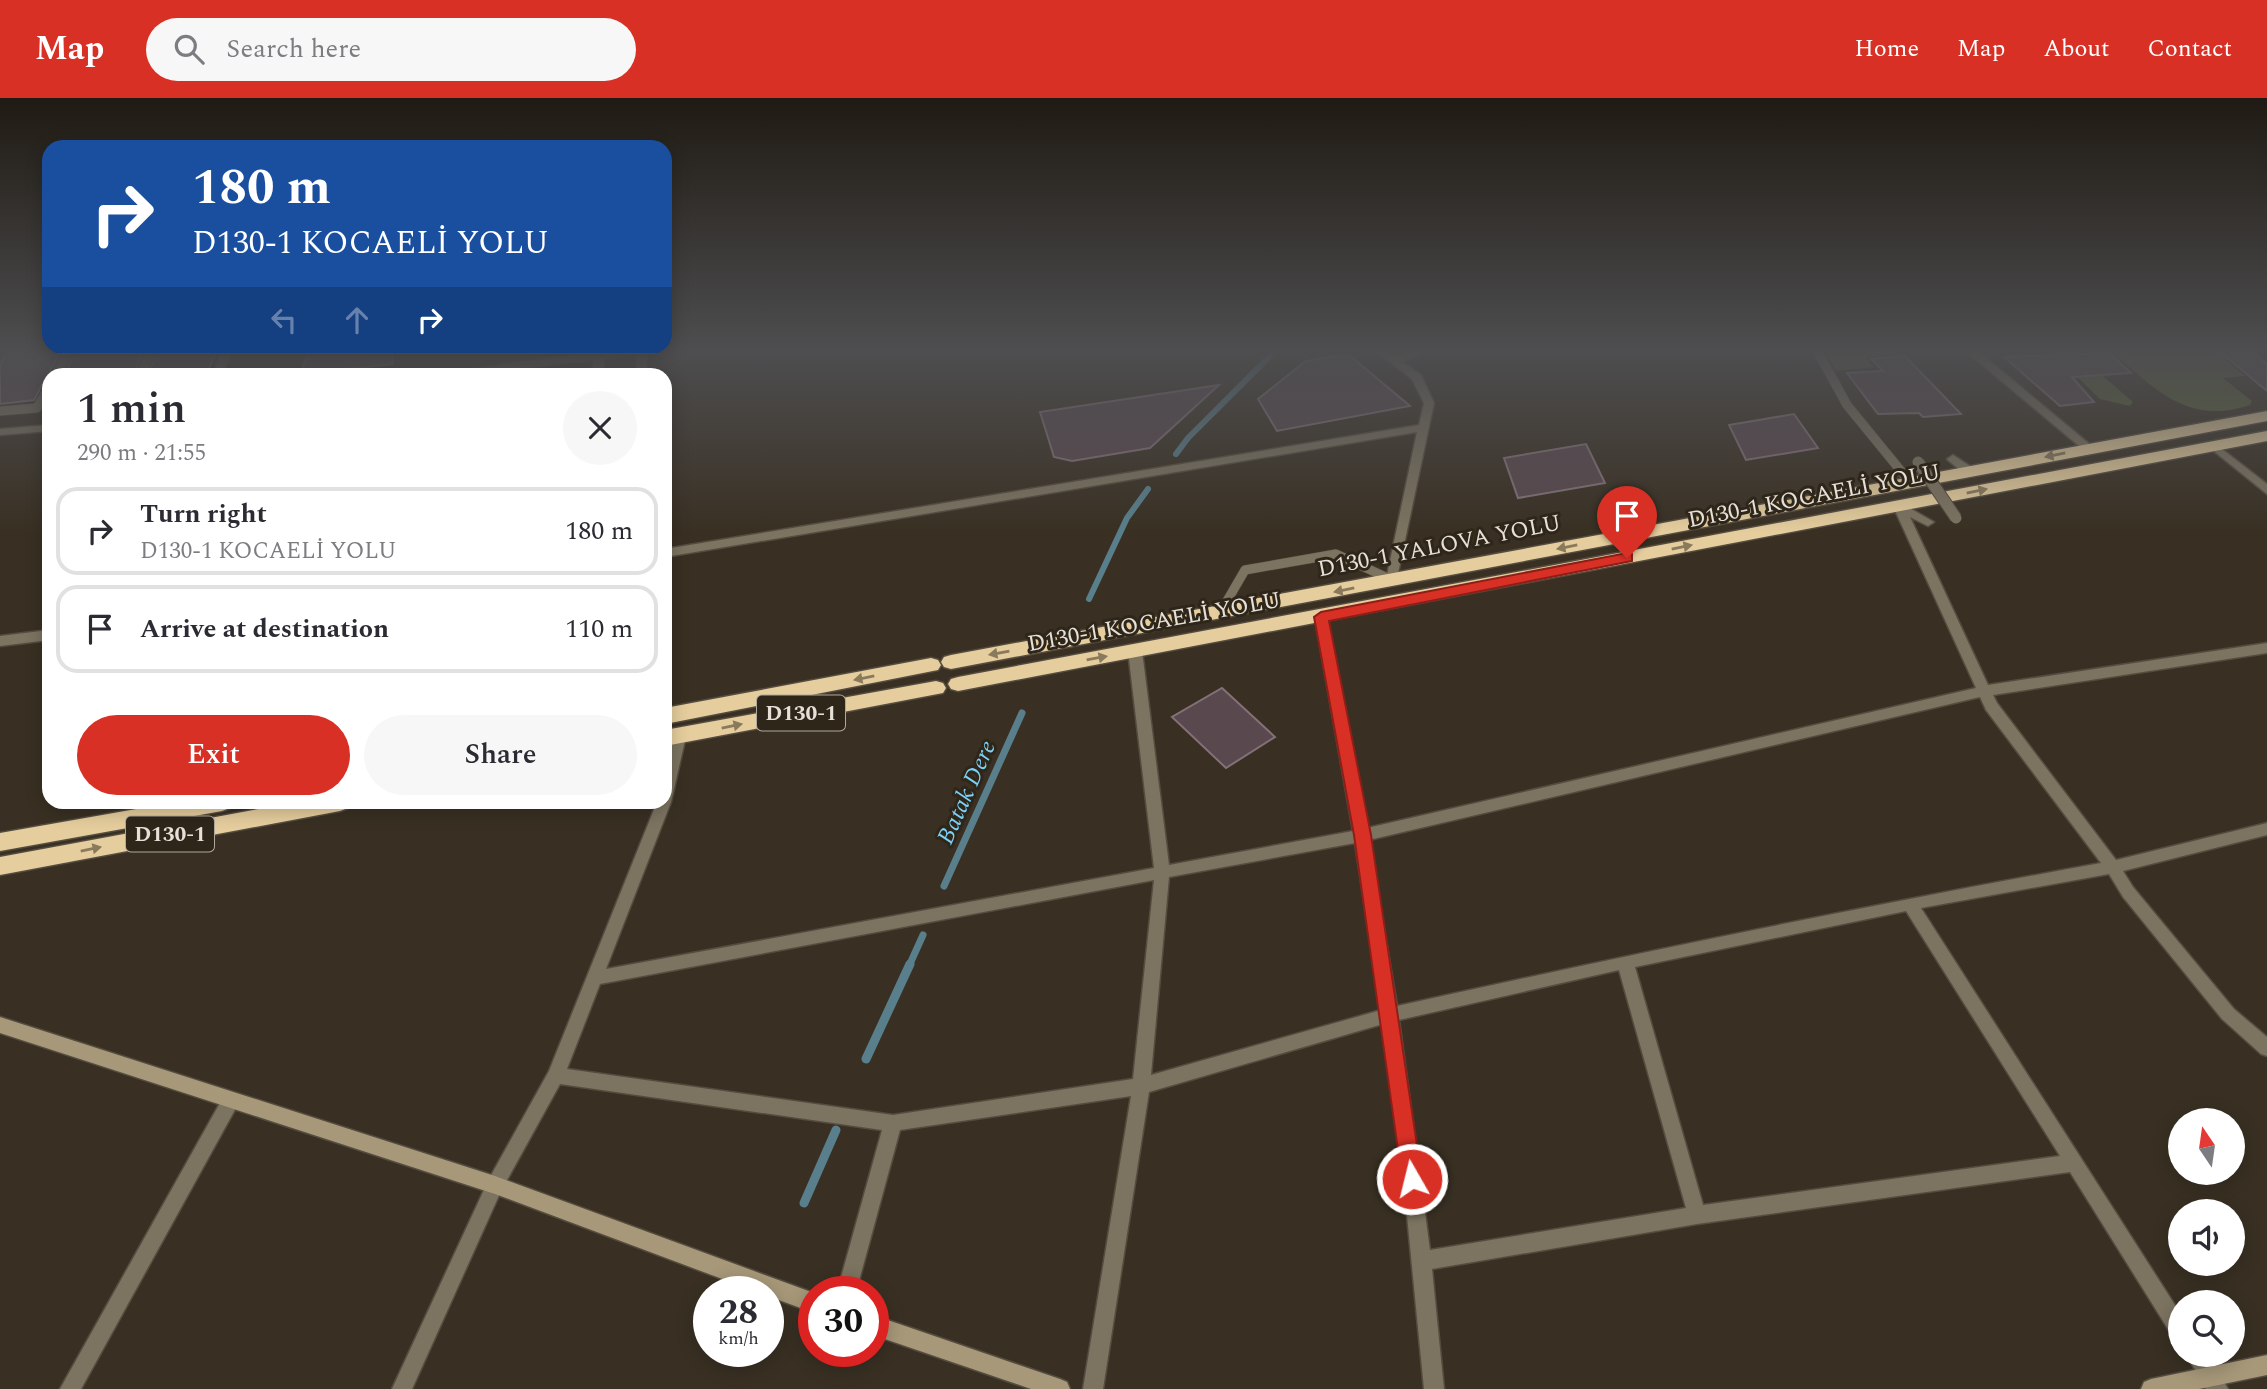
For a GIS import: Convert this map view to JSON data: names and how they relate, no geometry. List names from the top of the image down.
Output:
{
  "streets": {
    "highway": ["D130-1 KOCAELİ YOLU", "D130-1 YALOVA YOLU", "D130-1"]
  },
  "one_way": ["D130-1 KOCAELİ YOLU", "D130-1 YALOVA YOLU"],
  "water": ["Batak Dere"],
  "north": "top",
  "page": {
    "header": "Map",
    "search": "Search here",
    "nav": [
      "Home",
      "Map",
      "About",
      "Contact"
    ],
    "turn": ["180 m", "D130-1 KOCAELİ YOLU"],
    "heading": ["1 min", "290 m · 21:55"],
    "list": [
      {
        "name": "Turn right",
        "note": "D130-1 KOCAELİ YOLU",
        "value": "180 m"
      },
      {
        "name": "Arrive at destination",
        "value": "110 m"
      }
    ],
    "buttons": ["Exit", "Share"],
    "speed": "28 km/h",
    "limit": "30"
  }
}
